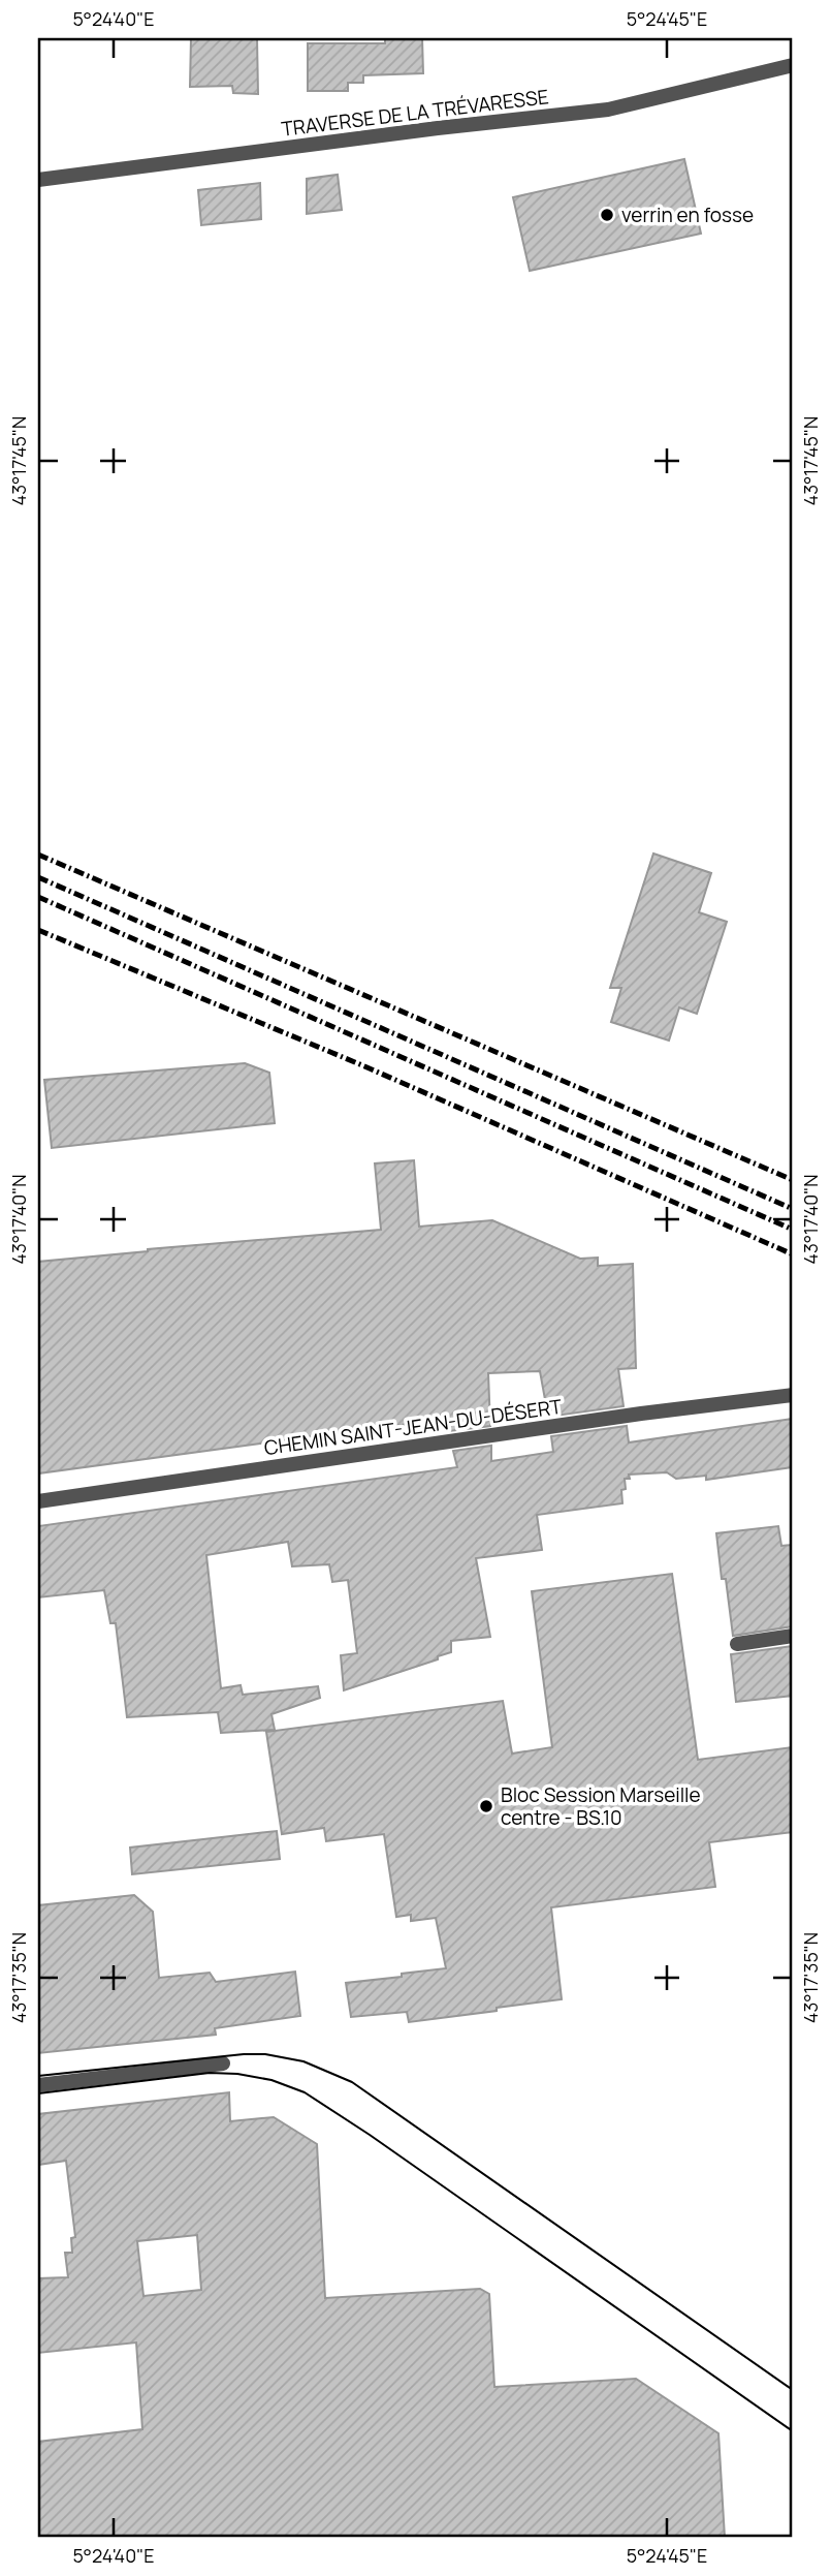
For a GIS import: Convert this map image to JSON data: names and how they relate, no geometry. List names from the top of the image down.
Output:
{
  "streets": {
    "street": ["TRAVERSE DE LA TRÉVARESSE", "CHEMIN SAINT-JEAN-DU-DÉSERT"]
  },
  "places": ["verrin en fosse", "Bloc Session Marseille centre - BS.10"],
  "coordinates": [
    "5°24'40\"E",
    "5°24'45\"E",
    "43°17'45\"N",
    "43°17'40\"N",
    "43°17'35\"N"
  ]
}
